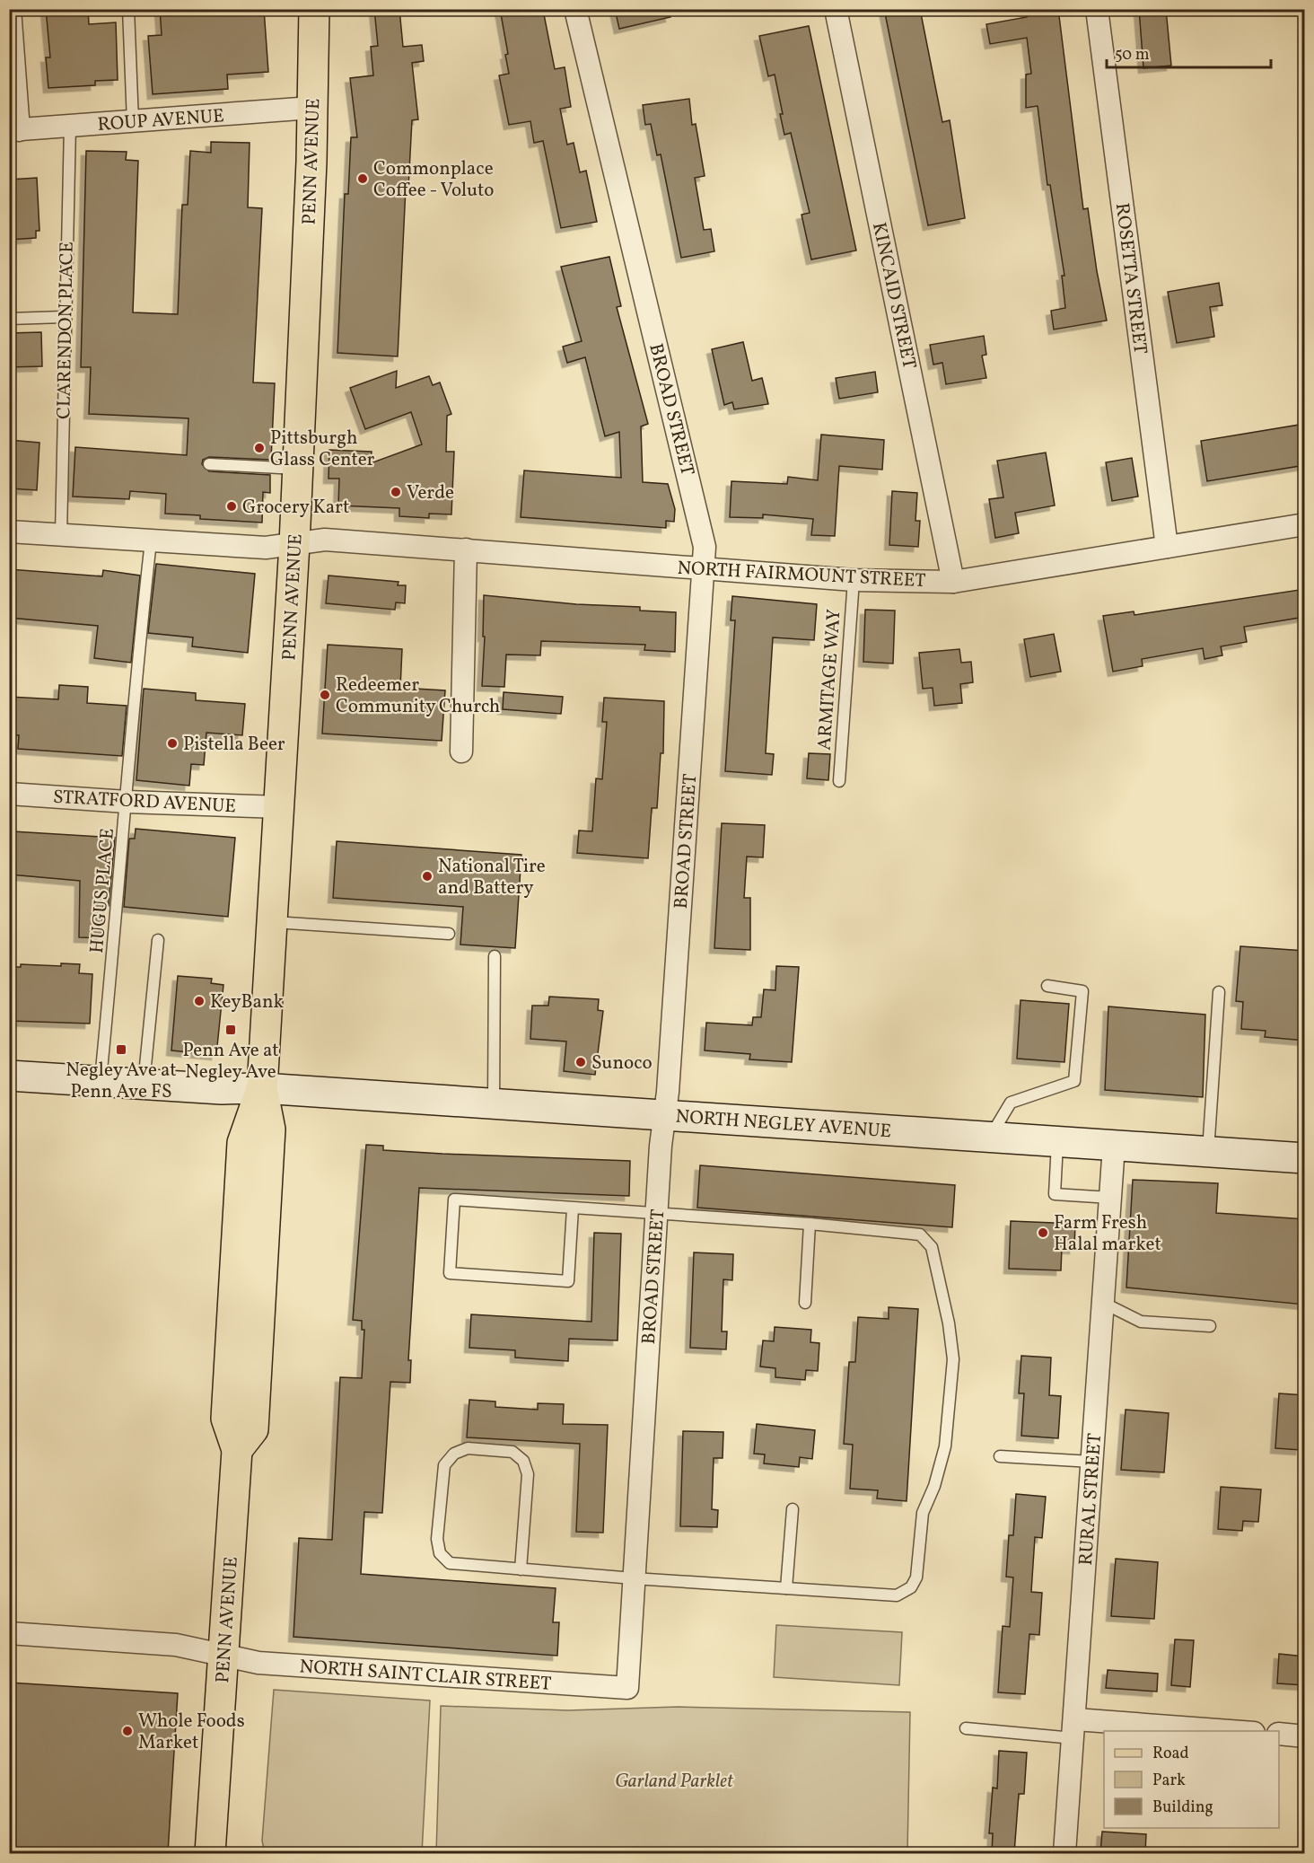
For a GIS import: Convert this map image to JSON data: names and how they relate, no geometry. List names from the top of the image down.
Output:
{
  "streets": {
    "main road": ["PENN AVENUE", "NORTH NEGLEY AVENUE"],
    "street": [
      "ROUP AVENUE",
      "ROSETTA STREET",
      "KINCAID STREET",
      "BROAD STREET",
      "NORTH FAIRMOUNT STREET",
      "STRATFORD AVENUE",
      "RURAL STREET",
      "NORTH SAINT CLAIR STREET"
    ],
    "lane": ["CLARENDON PLACE", "ARMITAGE WAY", "HUGUS PLACE"]
  },
  "crossings": [
    ["ROUP AVENUE", "PENN AVENUE"],
    ["ROUP AVENUE", "CLARENDON PLACE"],
    ["PENN AVENUE", "NORTH FAIRMOUNT STREET"],
    ["PENN AVENUE", "STRATFORD AVENUE"],
    ["PENN AVENUE", "NORTH NEGLEY AVENUE"],
    ["PENN AVENUE", "NORTH SAINT CLAIR STREET"],
    ["ROSETTA STREET", "NORTH FAIRMOUNT STREET"],
    ["KINCAID STREET", "NORTH FAIRMOUNT STREET"],
    ["CLARENDON PLACE", "NORTH FAIRMOUNT STREET"],
    ["BROAD STREET", "NORTH FAIRMOUNT STREET"],
    ["BROAD STREET", "NORTH NEGLEY AVENUE"],
    ["BROAD STREET", "NORTH SAINT CLAIR STREET"],
    ["NORTH FAIRMOUNT STREET", "ARMITAGE WAY"],
    ["NORTH FAIRMOUNT STREET", "HUGUS PLACE"],
    ["STRATFORD AVENUE", "HUGUS PLACE"],
    ["HUGUS PLACE", "NORTH NEGLEY AVENUE"],
    ["NORTH NEGLEY AVENUE", "RURAL STREET"]
  ],
  "parks": ["Garland Parklet"],
  "places": {
    "other": [
      "Commonplace Coffee - Voluto",
      "Pittsburgh Glass Center",
      "Verde",
      "Grocery Kart",
      "Redeemer Community Church",
      "Pistella Beer",
      "National Tire and Battery",
      "KeyBank",
      "Sunoco",
      "Farm Fresh Halal market",
      "Whole Foods Market"
    ],
    "transit": ["Penn Ave at Negley Ave", "Negley Ave at Penn Ave FS"]
  },
  "legend": ["Road", "Park", "Building"],
  "scale_bar": "50 m"
}
